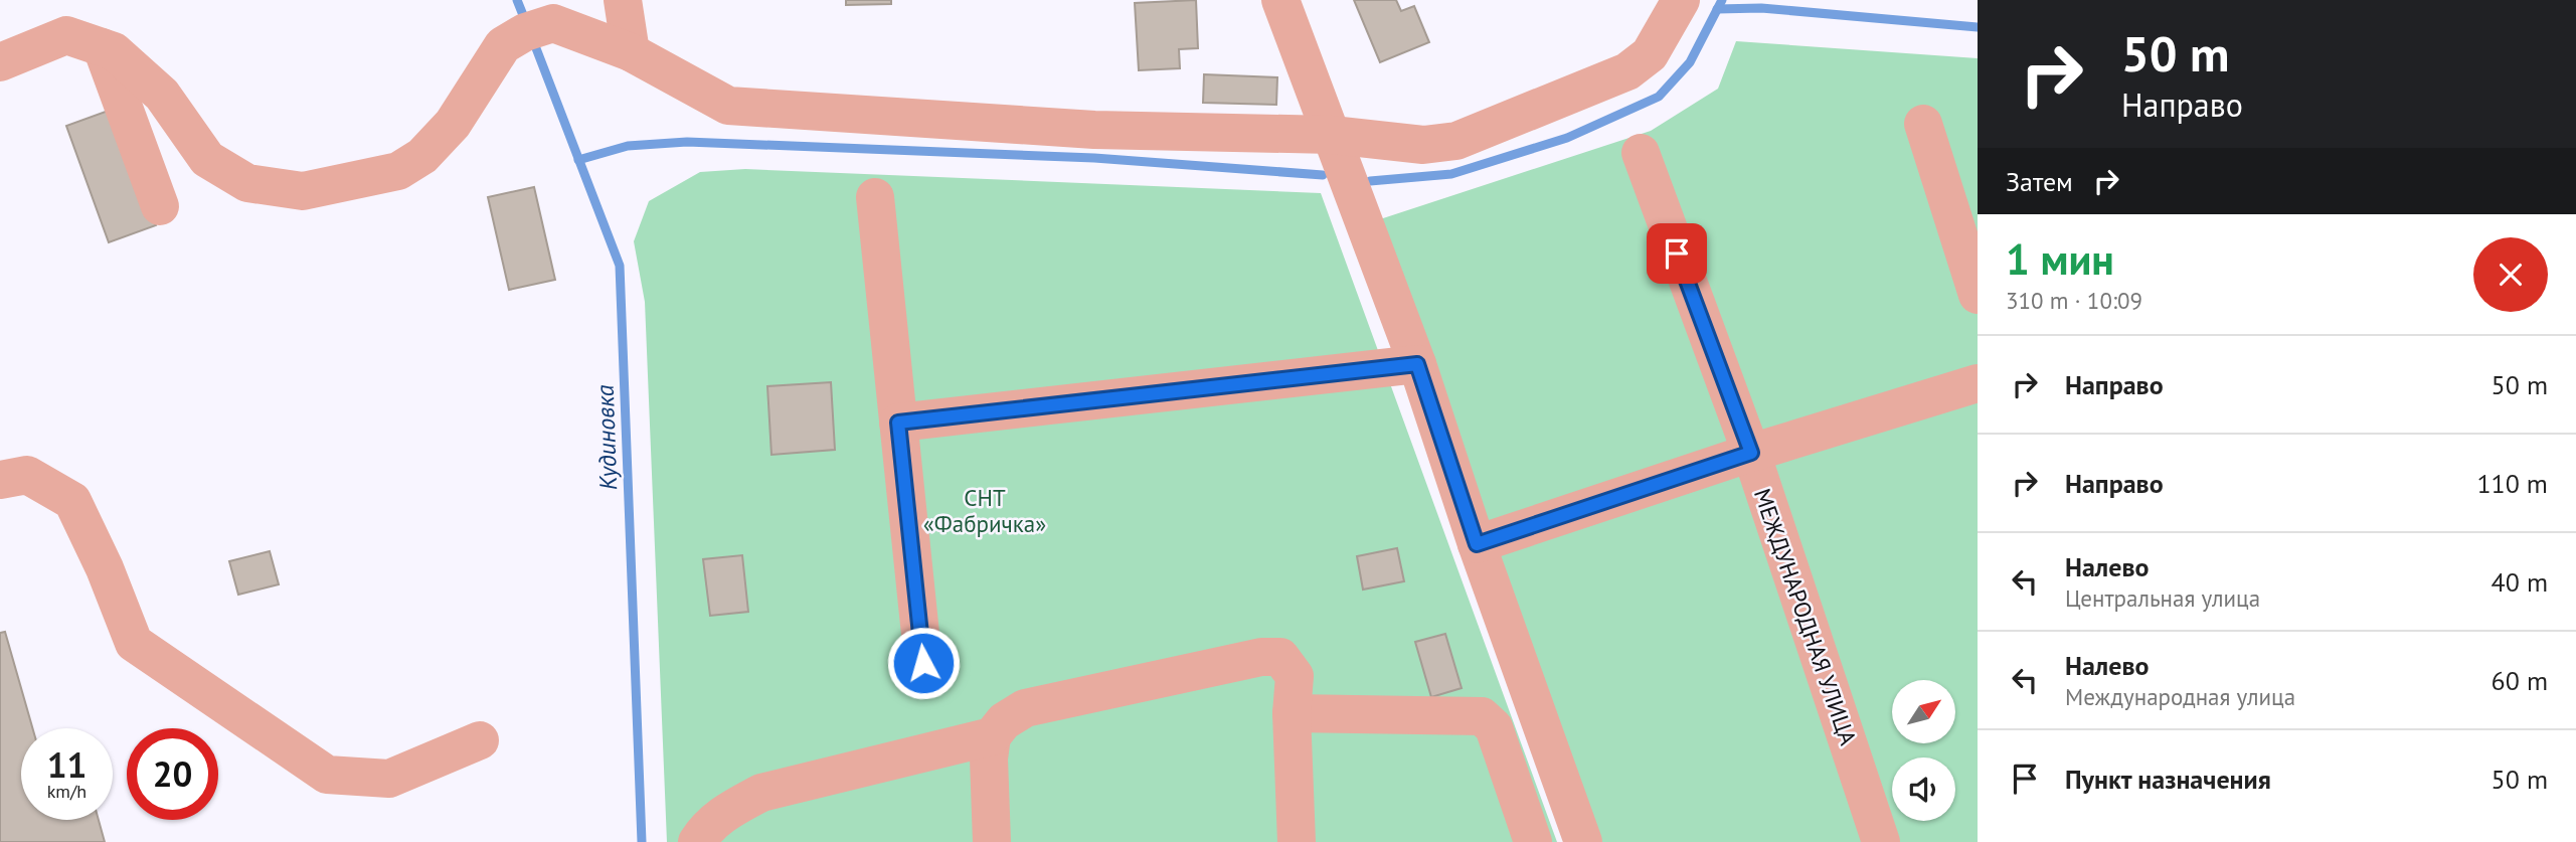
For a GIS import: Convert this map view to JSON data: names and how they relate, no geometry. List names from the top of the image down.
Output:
{
  "streets": {
    "street": ["МЕЖДУНАРОДНАЯ УЛИЦА"]
  },
  "water": ["Кудиновка"],
  "parks": ["СНТ «Фабричка»"],
  "north": "top right",
  "page": {
    "turn": ["50 m", "Направо"],
    "then": "Затем",
    "heading": ["1 мин", "310 m · 10:09"],
    "list": [
      {
        "name": "Направо",
        "value": "50 m"
      },
      {
        "name": "Направо",
        "value": "110 m"
      },
      {
        "name": "Налево",
        "note": "Центральная улица",
        "value": "40 m"
      },
      {
        "name": "Налево",
        "note": "Международная улица",
        "value": "60 m"
      },
      {
        "name": "Пункт назначения",
        "value": "50 m"
      }
    ],
    "speed": "11 km/h",
    "limit": "20"
  }
}
